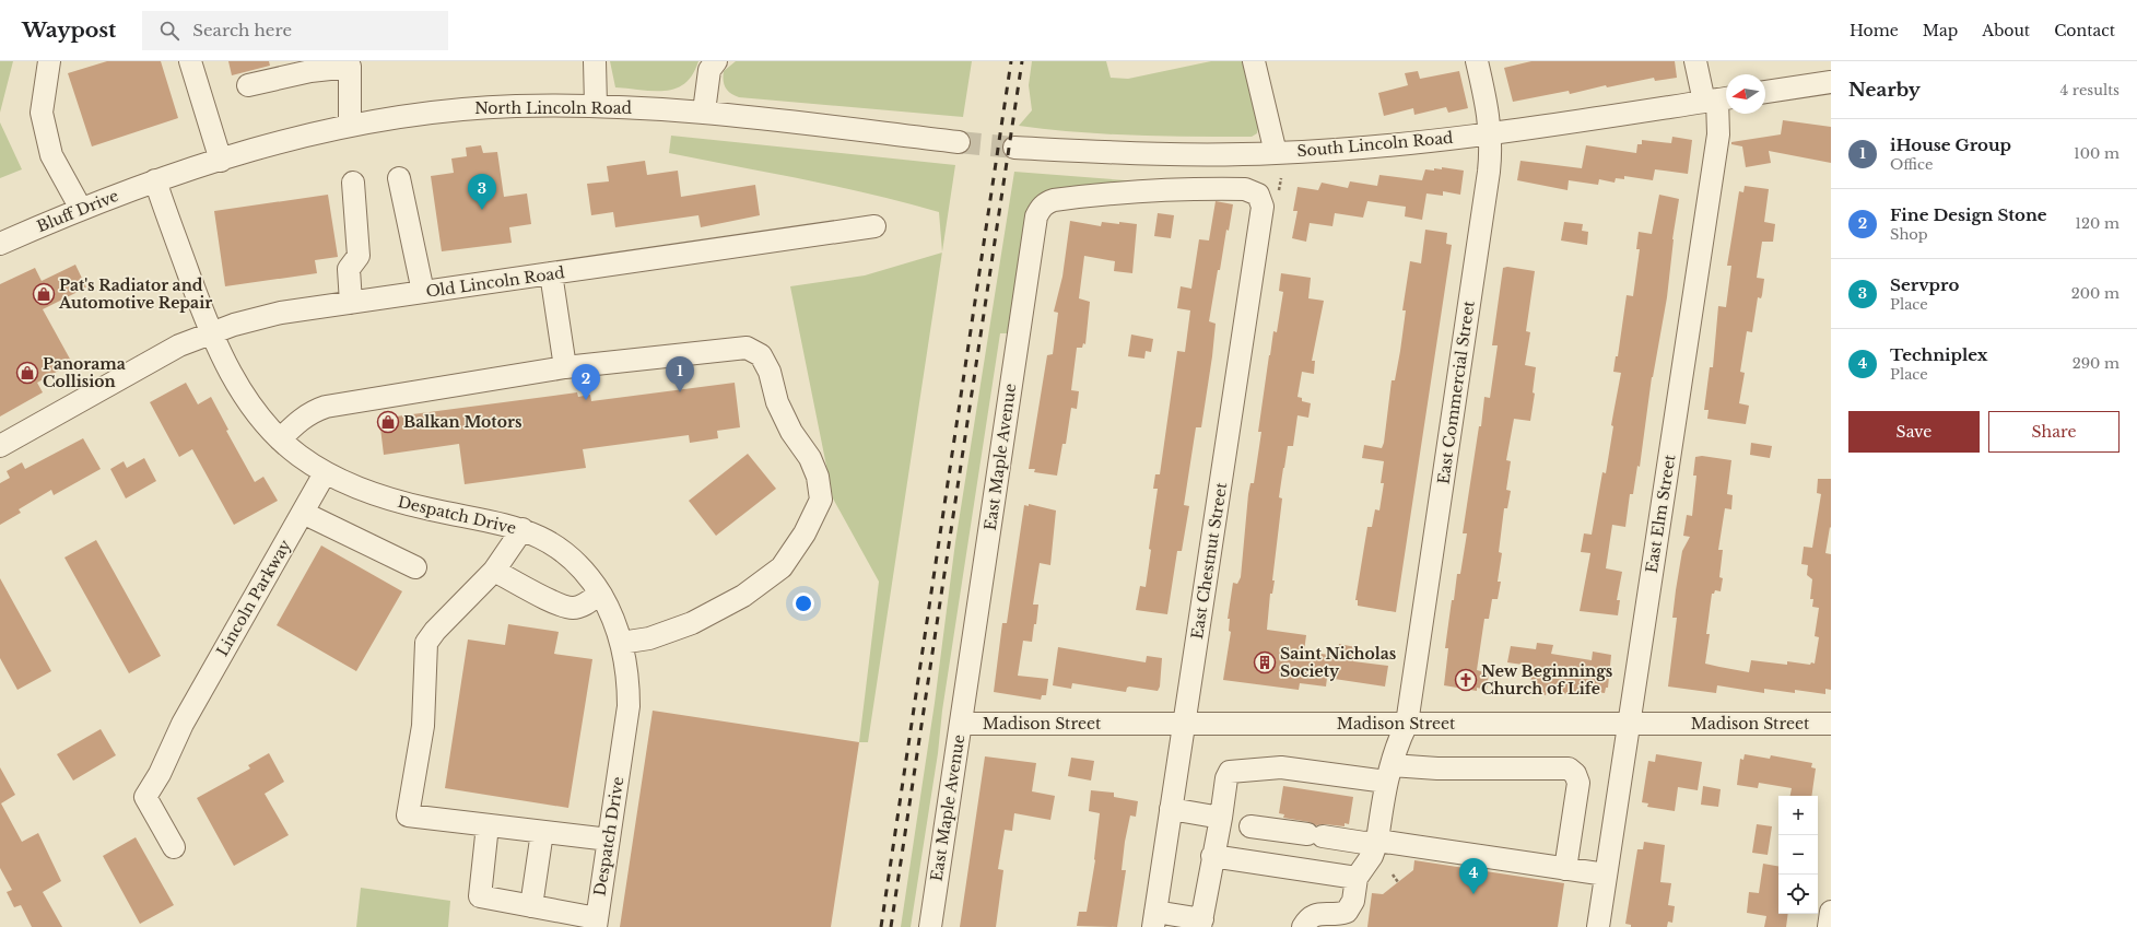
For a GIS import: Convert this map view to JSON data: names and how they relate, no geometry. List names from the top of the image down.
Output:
{
  "streets": {
    "street": [
      "North Lincoln Road",
      "South Lincoln Road",
      "Bluff Drive",
      "Old Lincoln Road",
      "East Commercial Street",
      "East Maple Avenue",
      "East Elm Street",
      "Despatch Drive",
      "East Chestnut Street",
      "Lincoln Parkway",
      "Madison Street"
    ]
  },
  "crossings": [
    ["North Lincoln Road", "Bluff Drive"],
    ["North Lincoln Road", "Despatch Drive"],
    ["South Lincoln Road", "East Commercial Street"],
    ["South Lincoln Road", "East Elm Street"],
    ["Bluff Drive", "Despatch Drive"],
    ["Old Lincoln Road", "Despatch Drive"],
    ["East Commercial Street", "Madison Street"],
    ["East Maple Avenue", "East Chestnut Street"],
    ["East Maple Avenue", "Madison Street"],
    ["East Elm Street", "Madison Street"],
    ["Despatch Drive", "Lincoln Parkway"],
    ["East Chestnut Street", "Madison Street"]
  ],
  "places": {
    "shop": ["Pat's Radiator and Automotive Repair", "Panorama Collision", "Balkan Motors"],
    "building": ["Saint Nicholas Society"],
    "church": ["New Beginnings Church of Life"]
  },
  "north": "left",
  "page": {
    "header": "Waypost",
    "search": "Search here",
    "nav": [
      "Home",
      "Map",
      "About",
      "Contact"
    ],
    "heading": ["Nearby", "4 results"],
    "list": [
      {
        "mark": "1",
        "name": "iHouse Group",
        "note": "Office",
        "value": "100 m"
      },
      {
        "mark": "2",
        "name": "Fine Design Stone",
        "note": "Shop",
        "value": "120 m"
      },
      {
        "mark": "3",
        "name": "Servpro",
        "note": "Place",
        "value": "200 m"
      },
      {
        "mark": "4",
        "name": "Techniplex",
        "note": "Place",
        "value": "290 m"
      }
    ],
    "pins": [
      "3",
      "1",
      "2",
      "4"
    ],
    "buttons": ["Save", "Share"],
    "map_buttons": ["+", "−"]
  }
}
